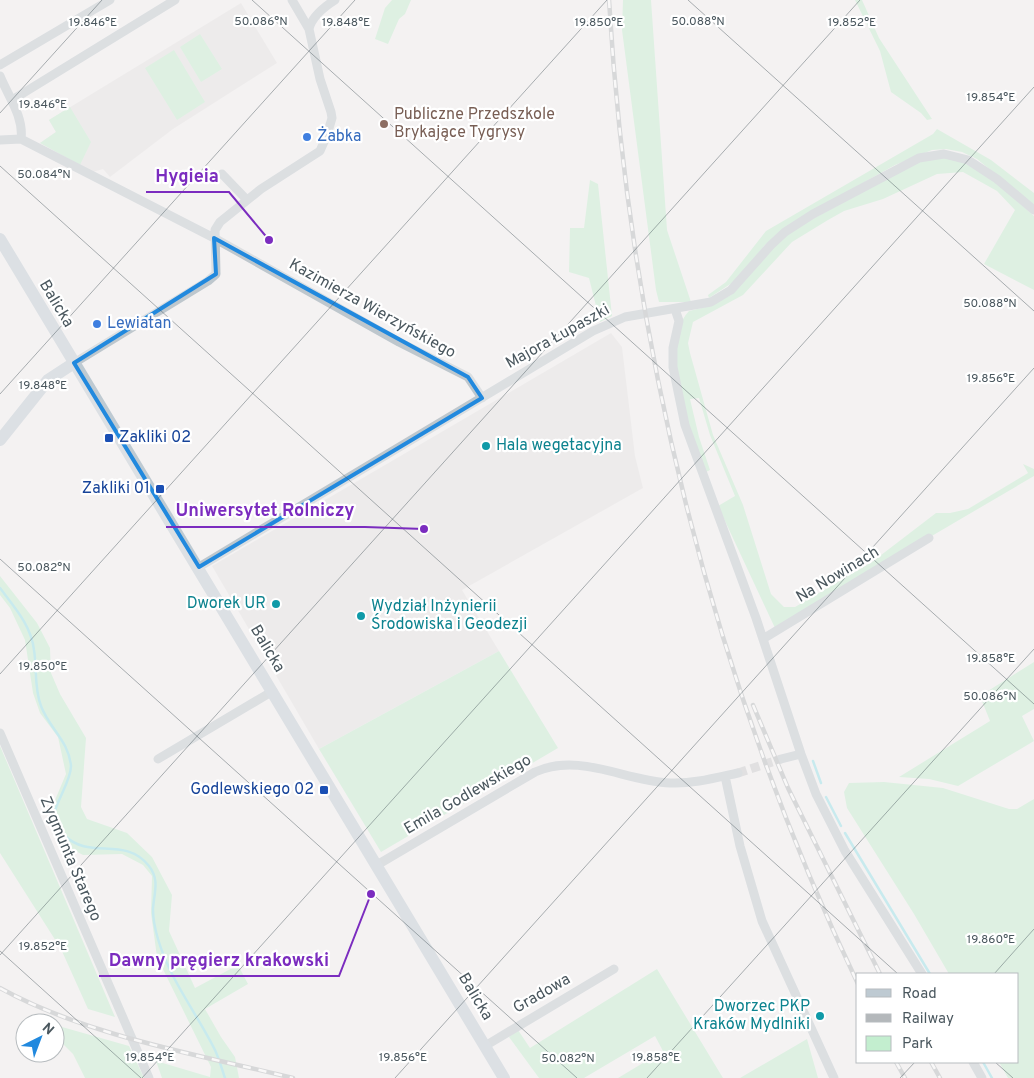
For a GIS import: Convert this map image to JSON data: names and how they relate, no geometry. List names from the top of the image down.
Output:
{
  "streets": {
    "street": [
      "Balicka",
      "Kazimierza Wierzyńskiego",
      "Majora Łupaszki",
      "Na Nowinach",
      "Emila Godlewskiego",
      "Zygmunta Starego",
      "Gradowa"
    ]
  },
  "crossings": [
    ["Balicka", "Majora Łupaszki"],
    ["Balicka", "Emila Godlewskiego"],
    ["Balicka", "Gradowa"],
    ["Kazimierza Wierzyńskiego", "Majora Łupaszki"]
  ],
  "places": {
    "other": [
      "Publiczne Przedszkole Brykające Tygrysy",
      "Żabka",
      "Hygieia",
      "Lewiatan",
      "Hala wegetacyjna",
      "Uniwersytet Rolniczy",
      "Dworek UR",
      "Wydział Inżynierii Środowiska i Geodezji",
      "Dawny pręgierz krakowski",
      "Dworzec PKP Kraków Mydlniki"
    ],
    "transit": ["Zakliki 02", "Zakliki 01", "Godlewskiego 02"]
  },
  "legend": ["Road", "Railway", "Park"],
  "north": "top right",
  "coordinates": [
    "50.088°N",
    "50.086°N",
    "19.846°E",
    "19.848°E",
    "19.850°E",
    "19.852°E",
    "19.854°E",
    "50.084°N",
    "19.856°E",
    "50.082°N",
    "19.858°E",
    "19.860°E"
  ]
}
